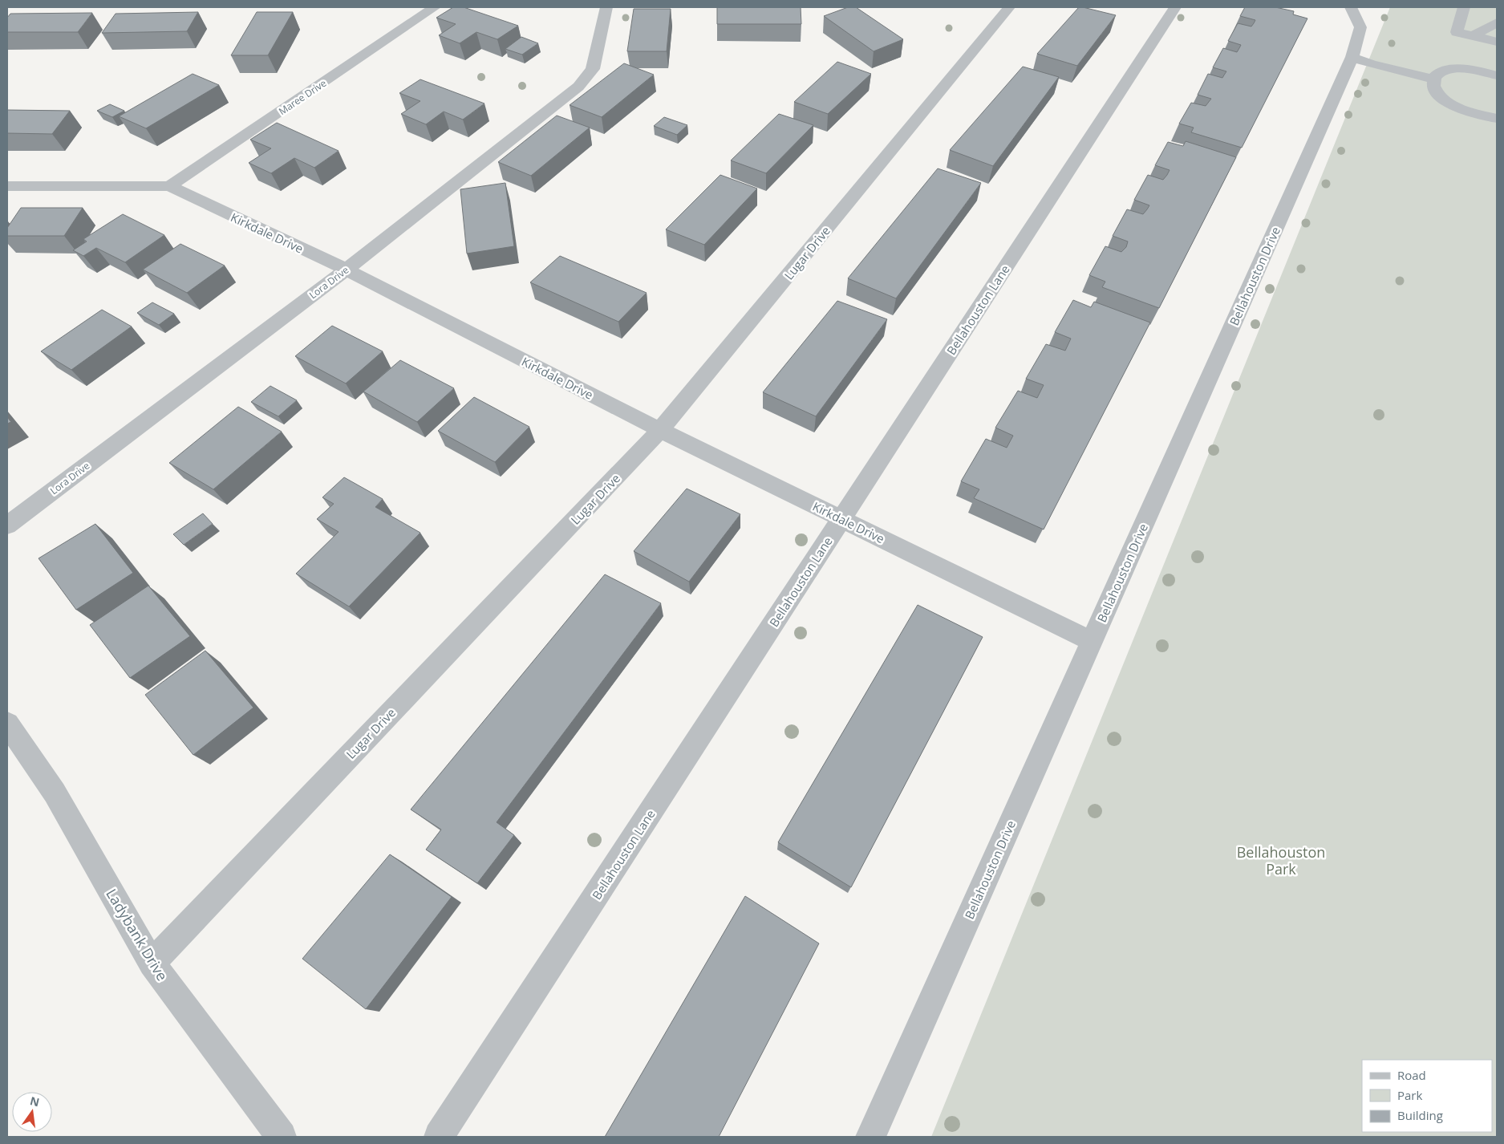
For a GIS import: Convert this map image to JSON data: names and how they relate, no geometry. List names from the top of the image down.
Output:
{
  "streets": {
    "street": [
      "Maree Drive",
      "Kirkdale Drive",
      "Lugar Drive",
      "Bellahouston Drive",
      "Lora Drive",
      "Bellahouston Lane",
      "Ladybank Drive"
    ]
  },
  "crossings": [
    ["Maree Drive", "Kirkdale Drive"],
    ["Kirkdale Drive", "Lugar Drive"],
    ["Kirkdale Drive", "Bellahouston Drive"],
    ["Kirkdale Drive", "Lora Drive"],
    ["Kirkdale Drive", "Bellahouston Lane"],
    ["Lugar Drive", "Ladybank Drive"]
  ],
  "parks": ["Bellahouston Park"],
  "legend": ["Road", "Park", "Building"],
  "north": "top"
}
